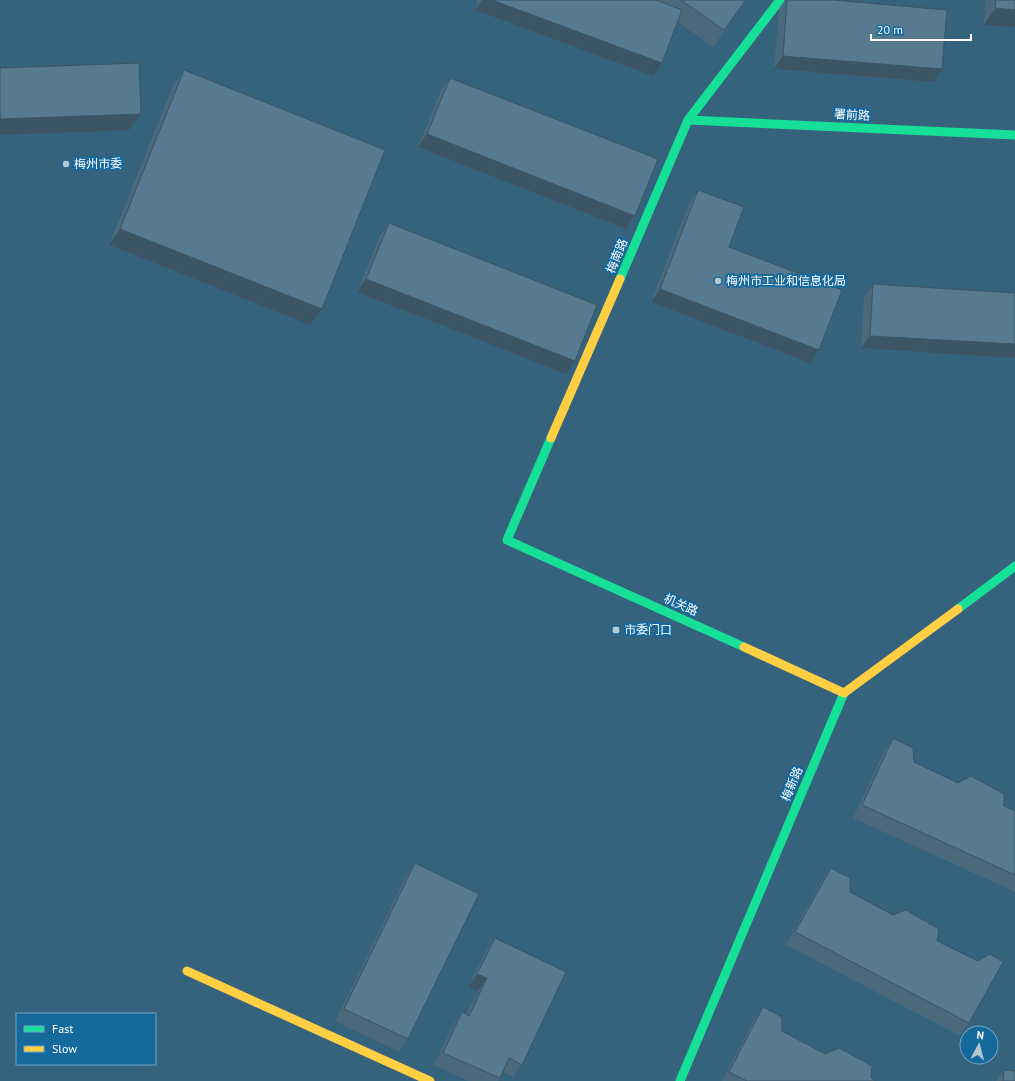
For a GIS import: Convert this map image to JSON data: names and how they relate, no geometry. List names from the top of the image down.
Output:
{
  "streets": {
    "street": [
      "署前路",
      "梅南路",
      "机关路",
      "梅新路"
    ]
  },
  "crossings": [
    ["署前路", "梅南路"],
    ["梅南路", "机关路"],
    ["机关路", "梅新路"]
  ],
  "places": {
    "other": ["梅州市委", "梅州市工业和信息化局"],
    "transit": ["市委门口"]
  },
  "legend": ["Fast", "Slow"],
  "scale_bar": "20 m",
  "north": "top"
}
